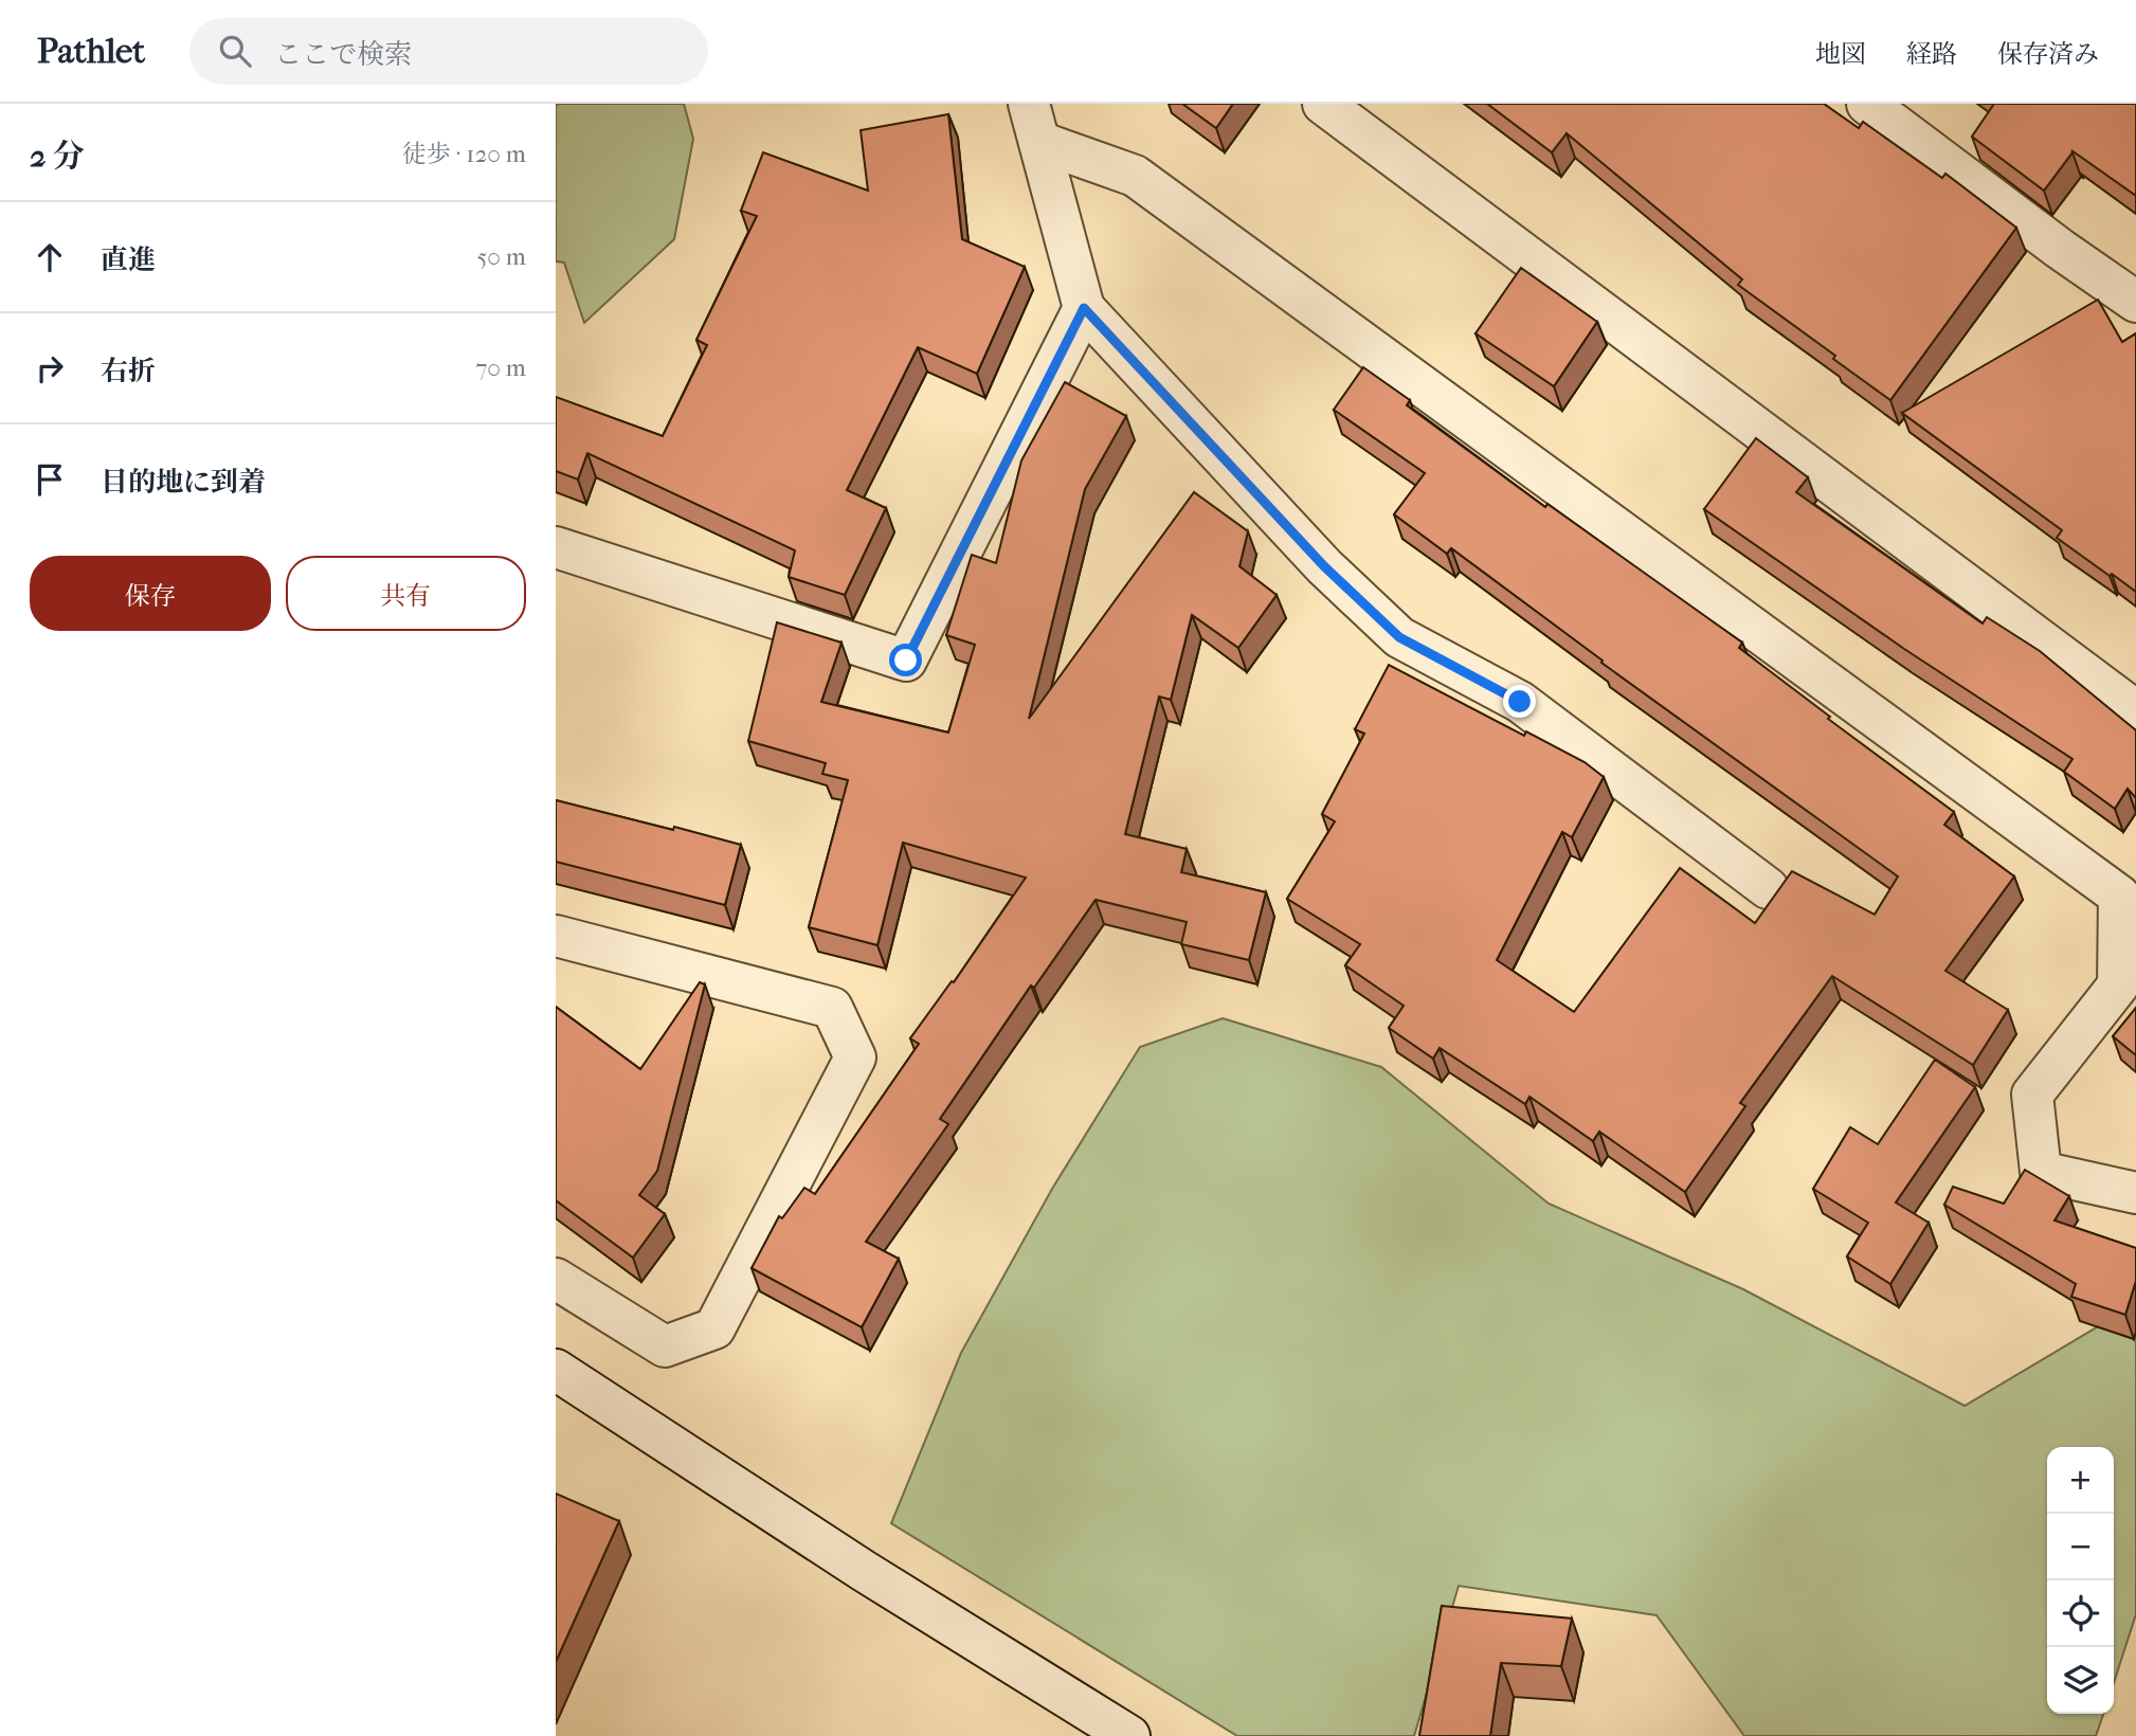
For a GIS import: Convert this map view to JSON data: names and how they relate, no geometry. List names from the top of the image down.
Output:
{
  "page": {
    "header": "Pathlet",
    "search": "ここで検索",
    "nav": ["地図", "経路", "保存済み"],
    "heading": ["2 分", "徒歩 · 120 m"],
    "list": [
      ["直進", "50 m"],
      ["右折", "70 m"],
      "目的地に到着"
    ],
    "buttons": ["保存", "共有"],
    "map_buttons": ["+", "−"]
  }
}
